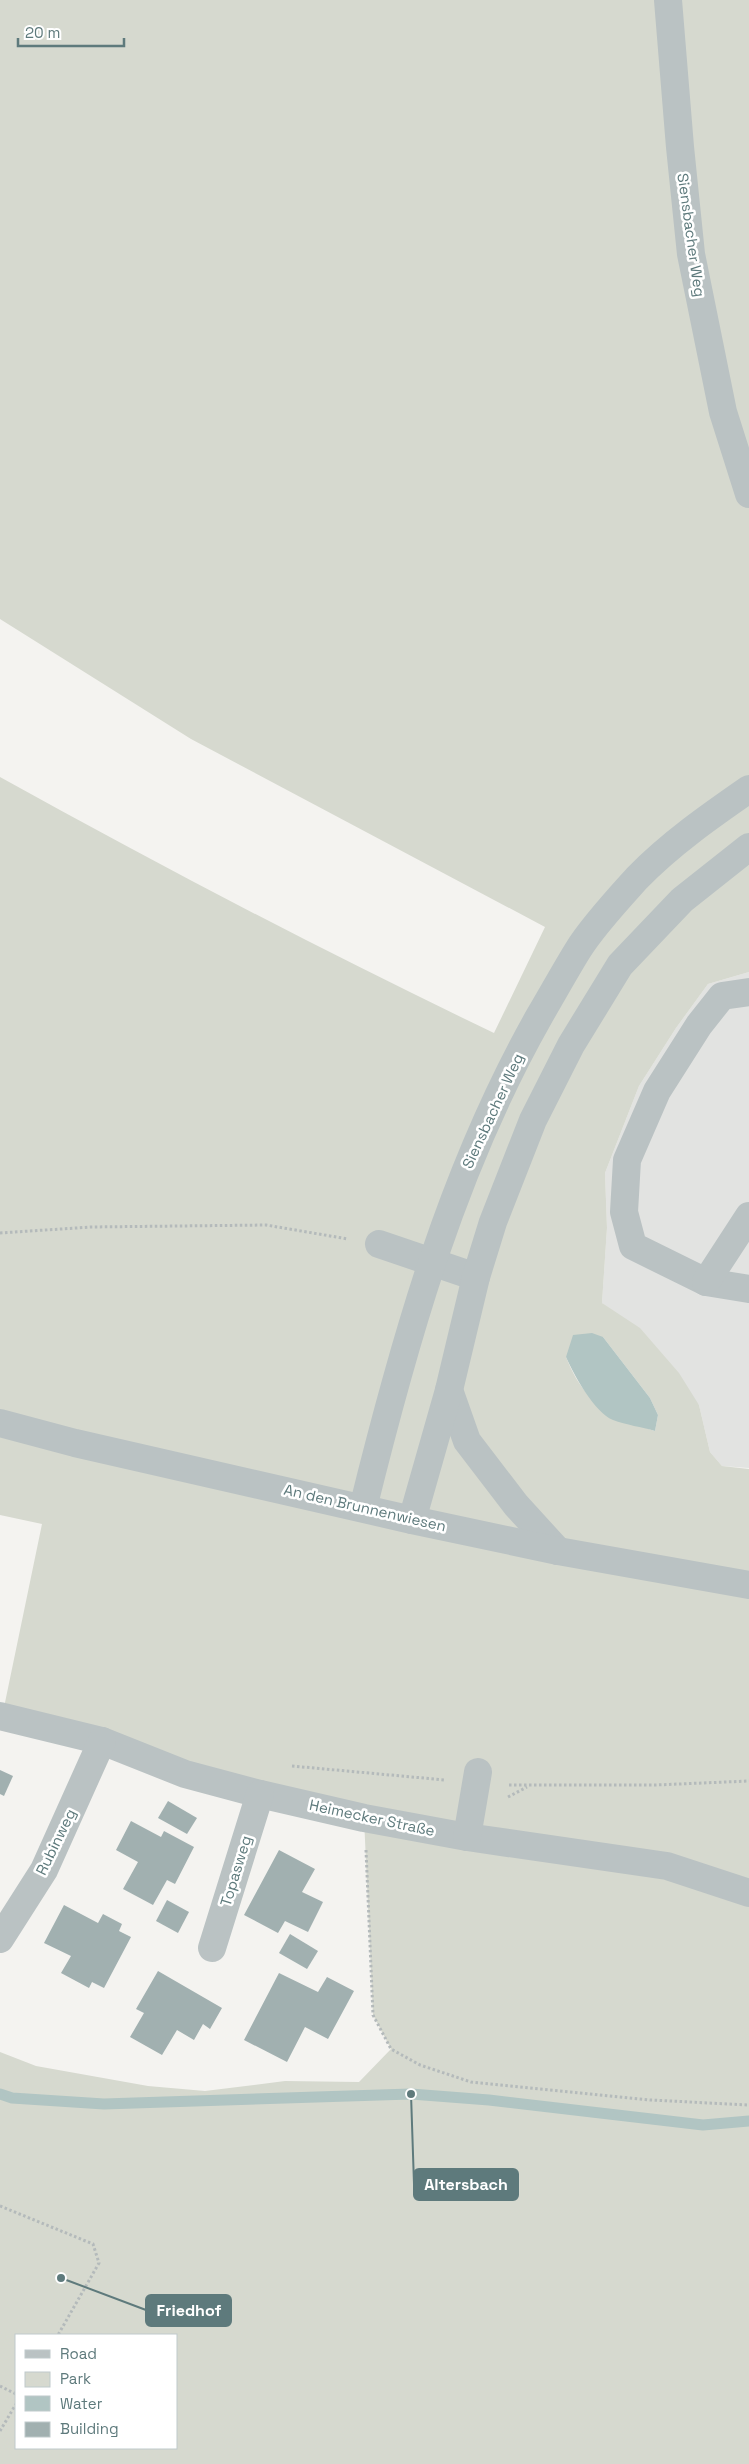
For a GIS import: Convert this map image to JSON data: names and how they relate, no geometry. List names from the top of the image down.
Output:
{
  "streets": {
    "street": [
      "Siensbacher Weg",
      "An den Brunnenwiesen",
      "Heimecker Straße",
      "Rubinweg",
      "Topasweg"
    ]
  },
  "crossings": [
    ["Siensbacher Weg", "An den Brunnenwiesen"],
    ["Heimecker Straße", "Rubinweg"],
    ["Heimecker Straße", "Topasweg"]
  ],
  "places": ["Altersbach", "Friedhof"],
  "legend": [
    "Road",
    "Park",
    "Water",
    "Building"
  ],
  "scale_bar": "20 m"
}
